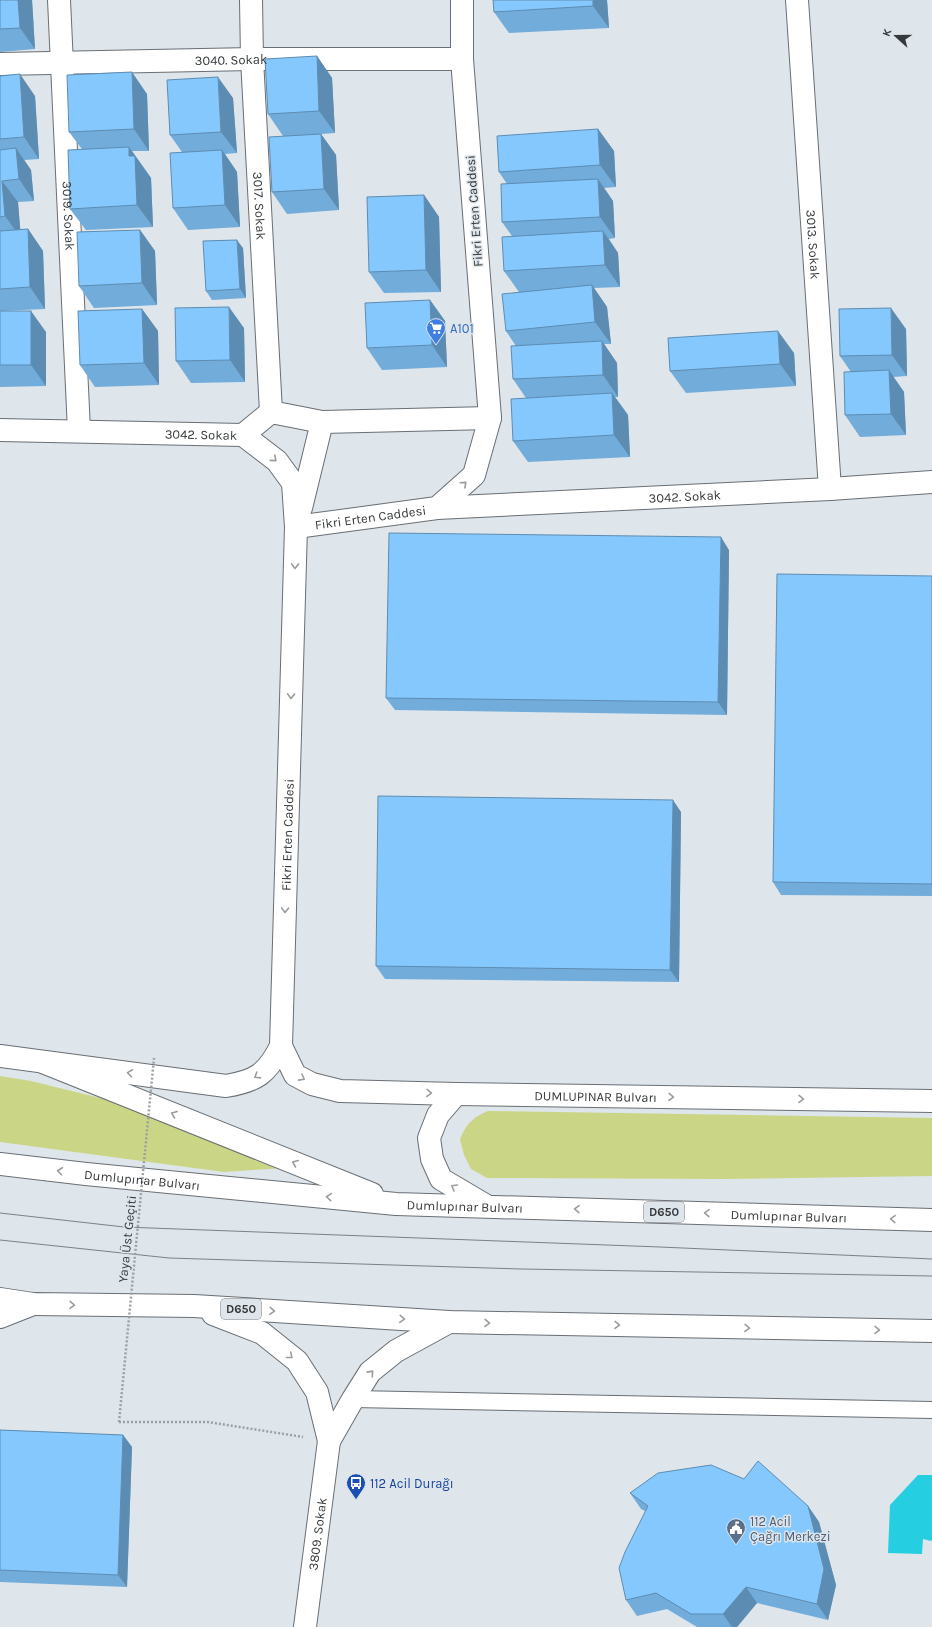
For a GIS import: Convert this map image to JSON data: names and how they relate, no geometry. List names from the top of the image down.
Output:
{
  "streets": {
    "main road": [
      "3040. Sokak",
      "3017. Sokak",
      "Fikri Erten Caddesi",
      "3019. Sokak",
      "3013. Sokak",
      "3042. Sokak",
      "DUMLUPINAR Bulvarı",
      "Dumlupınar Bulvarı",
      "D650",
      "3809. Sokak"
    ],
    "path": ["Yaya Üst Geçiti"]
  },
  "crossings": [
    ["3040. Sokak", "3017. Sokak"],
    ["3040. Sokak", "Fikri Erten Caddesi"],
    ["3040. Sokak", "3019. Sokak"],
    ["3017. Sokak", "3042. Sokak"],
    ["Fikri Erten Caddesi", "3042. Sokak"],
    ["Fikri Erten Caddesi", "DUMLUPINAR Bulvarı"],
    ["3019. Sokak", "3042. Sokak"],
    ["3013. Sokak", "3042. Sokak"],
    ["Yaya Üst Geçiti", "3809. Sokak"]
  ],
  "places": {
    "supermarket": ["A101"],
    "bus stop": ["112 Acil Durağı"],
    "public building": ["112 Acil Çağrı Merkezi"]
  },
  "north": "left"
}
